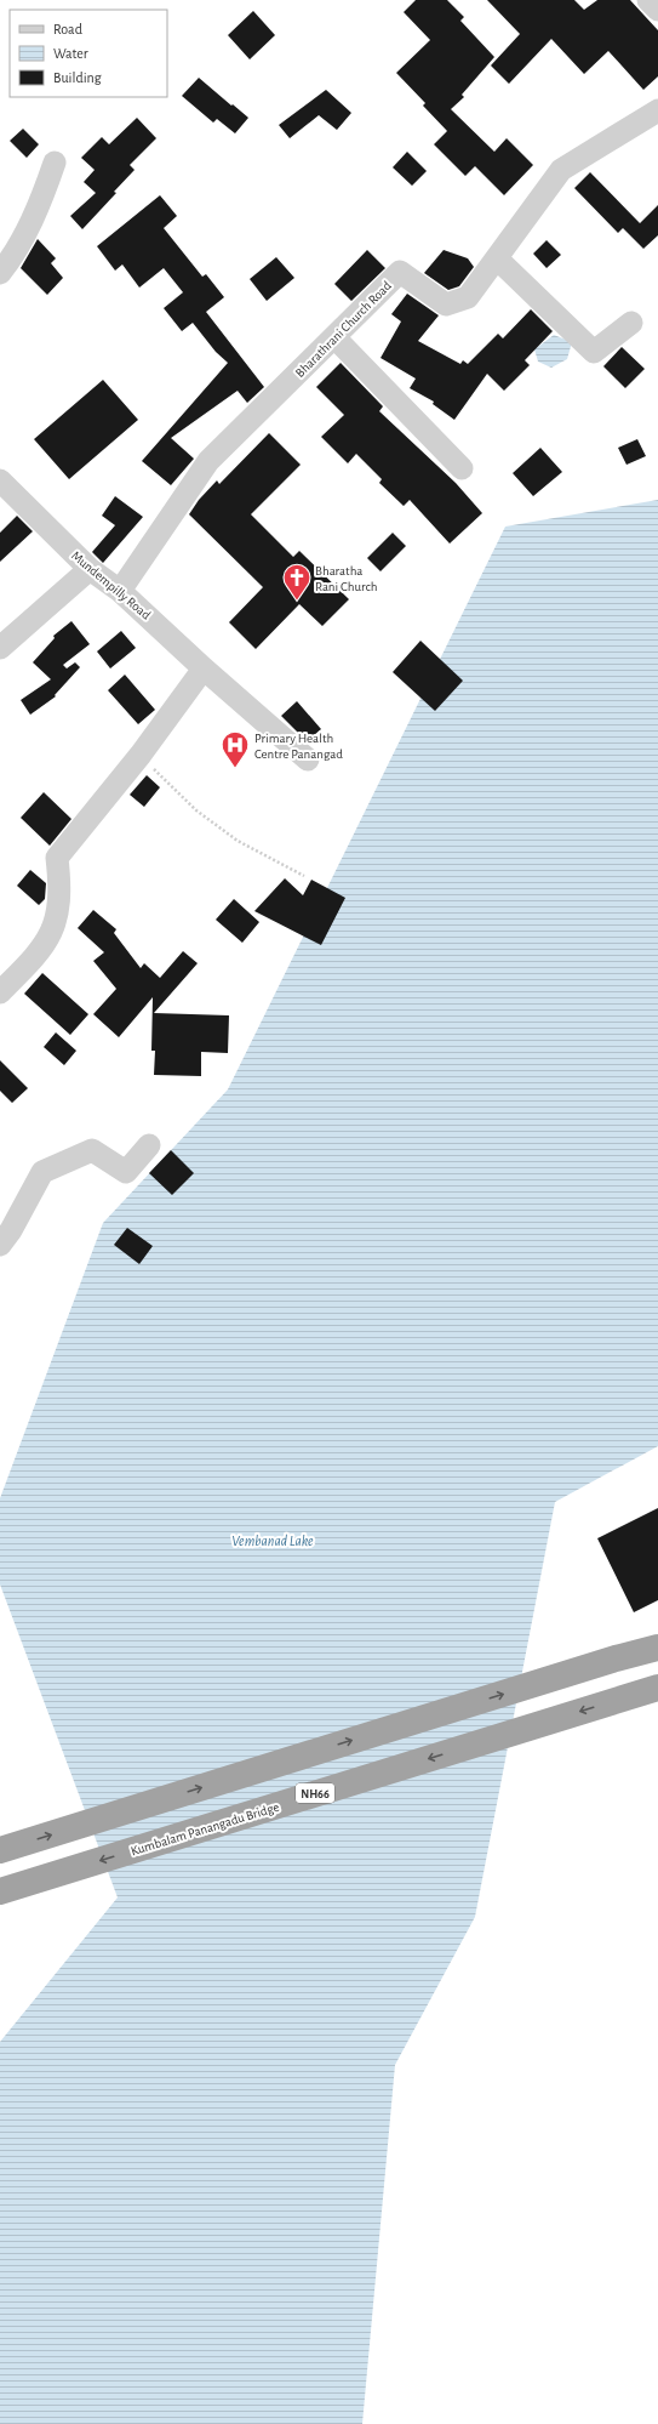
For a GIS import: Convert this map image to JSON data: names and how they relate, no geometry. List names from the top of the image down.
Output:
{
  "streets": {
    "highway": ["NH66", "Kumbalam Panangadu Bridge"],
    "street": ["Bharathrani Church Road", "Mundempilly Road"]
  },
  "crossings": [
    ["Bharathrani Church Road", "Mundempilly Road"]
  ],
  "water": ["Vembanad Lake"],
  "places": {
    "church": ["Bharatha Rani Church"],
    "hospital": ["Primary Health Centre Panangad"]
  },
  "legend": ["Road", "Water", "Building"]
}
